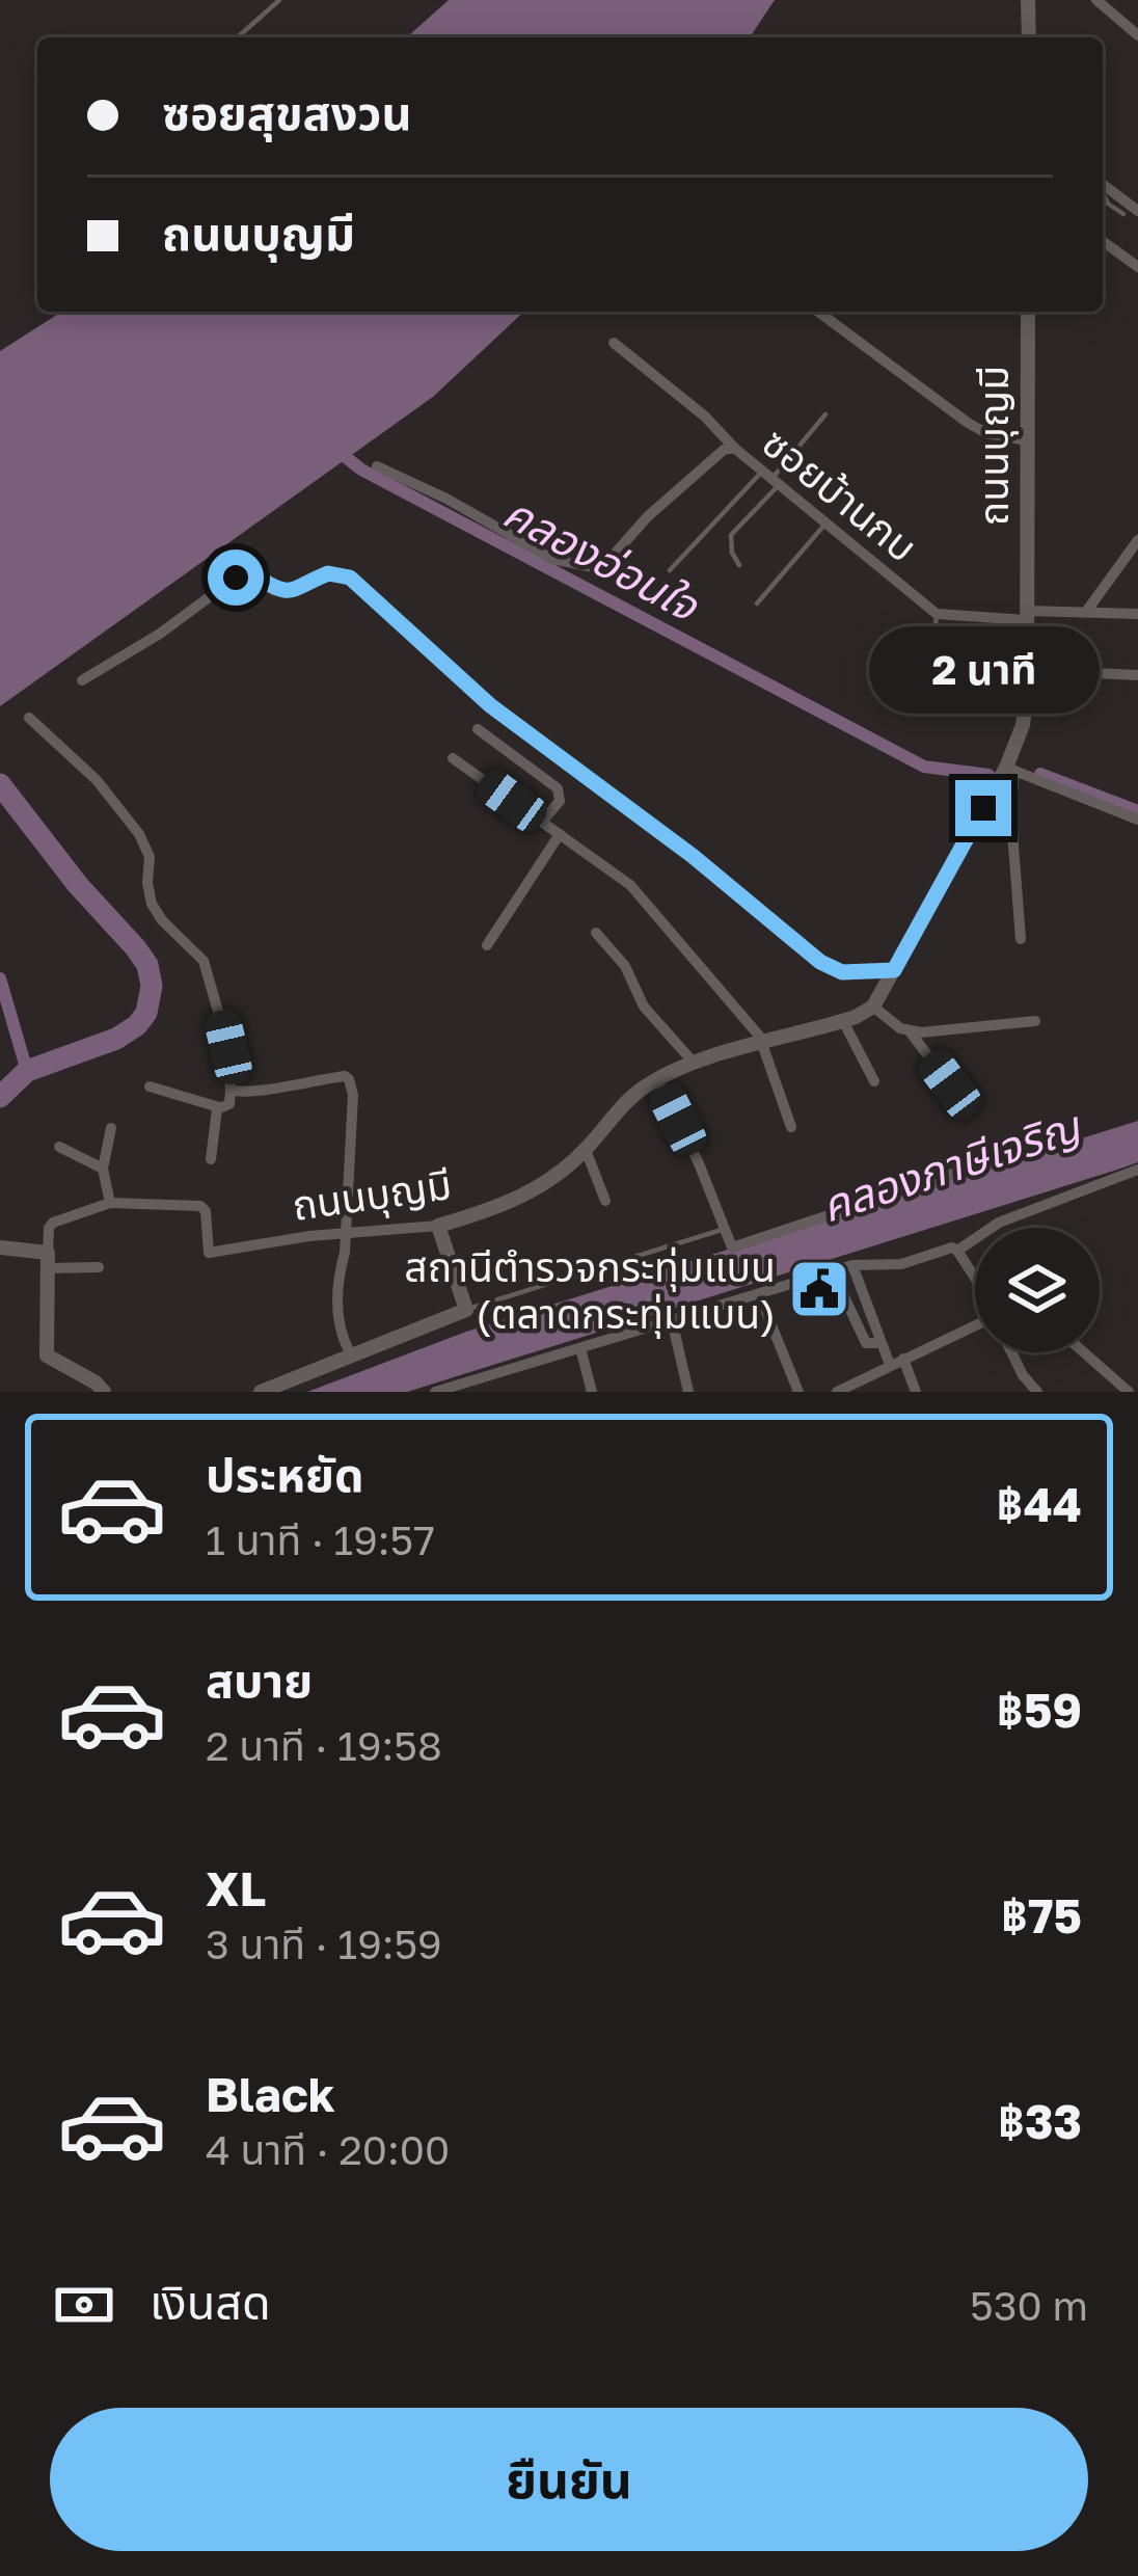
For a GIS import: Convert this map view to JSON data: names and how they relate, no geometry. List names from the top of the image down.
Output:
{
  "streets": {
    "street": ["ถนนบุญมี", "ซอยบ้านกบ"]
  },
  "crossings": [
    ["ถนนบุญมี", "ซอยบ้านกบ"]
  ],
  "water": ["คลองอ่อนใจ", "คลองภาษีเจริญ"],
  "places": {
    "public building": ["สถานีตำรวจกระทุ่มแบน (ตลาดกระทุ่มแบน)"]
  },
  "page": {
    "banner": ["ซอยสุขสงวน", "ถนนบุญมี"],
    "bubble": "2 นาที",
    "list": [
      {
        "name": "ประหยัด",
        "note": "1 นาที · 19:57",
        "value": "฿44"
      },
      {
        "name": "สบาย",
        "note": "2 นาที · 19:58",
        "value": "฿59"
      },
      {
        "name": "XL",
        "note": "3 นาที · 19:59",
        "value": "฿75"
      },
      {
        "name": "Black",
        "note": "4 นาที · 20:00",
        "value": "฿33"
      }
    ],
    "pay": ["เงินสด", "530 m"],
    "buttons": "ยืนยัน"
  }
}
